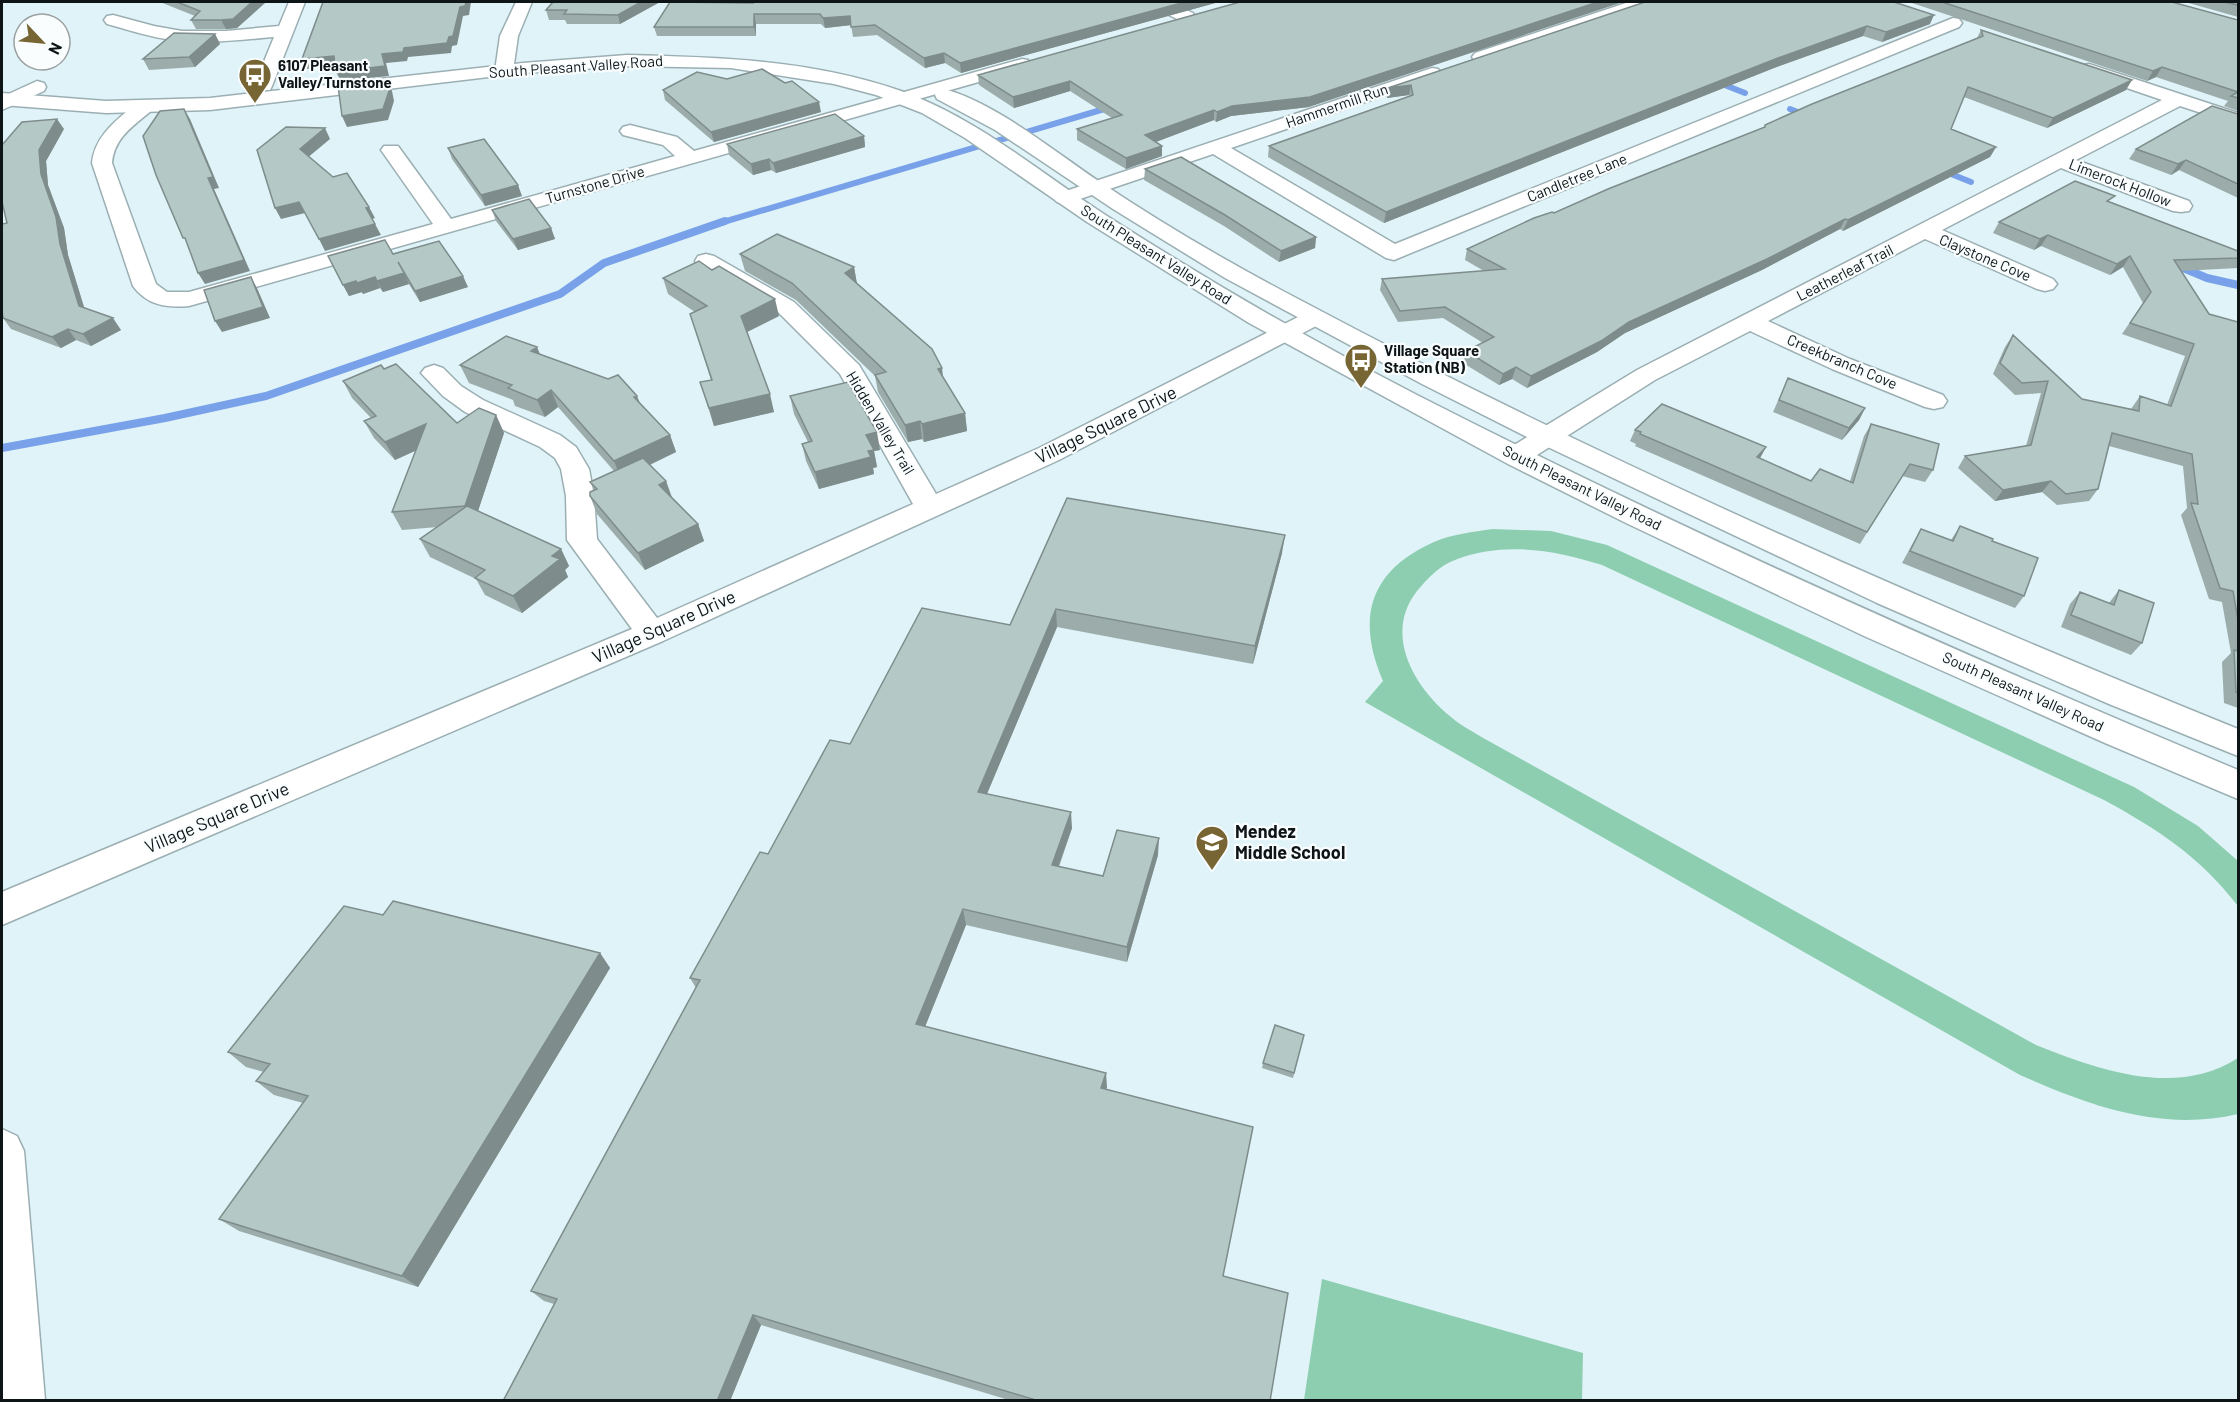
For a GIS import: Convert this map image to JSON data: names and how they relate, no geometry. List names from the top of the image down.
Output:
{
  "streets": {
    "street": [
      "South Pleasant Valley Road",
      "Hammermill Run",
      "Candletree Lane",
      "Limerock Hollow",
      "Turnstone Drive",
      "Claystone Cove",
      "Leatherleaf Trail",
      "Creekbranch Cove",
      "Hidden Valley Trail",
      "Village Square Drive"
    ]
  },
  "crossings": [
    ["South Pleasant Valley Road", "Hammermill Run"],
    ["South Pleasant Valley Road", "Turnstone Drive"],
    ["South Pleasant Valley Road", "Leatherleaf Trail"],
    ["South Pleasant Valley Road", "Village Square Drive"],
    ["Hammermill Run", "Candletree Lane"],
    ["Limerock Hollow", "Leatherleaf Trail"],
    ["Claystone Cove", "Leatherleaf Trail"],
    ["Leatherleaf Trail", "Creekbranch Cove"],
    ["Hidden Valley Trail", "Village Square Drive"]
  ],
  "places": {
    "bus stop": ["6107 Pleasant Valley/Turnstone", "Village Square Station (NB)"],
    "school or university": ["Mendez Middle School"]
  },
  "north": "bottom right"
}
